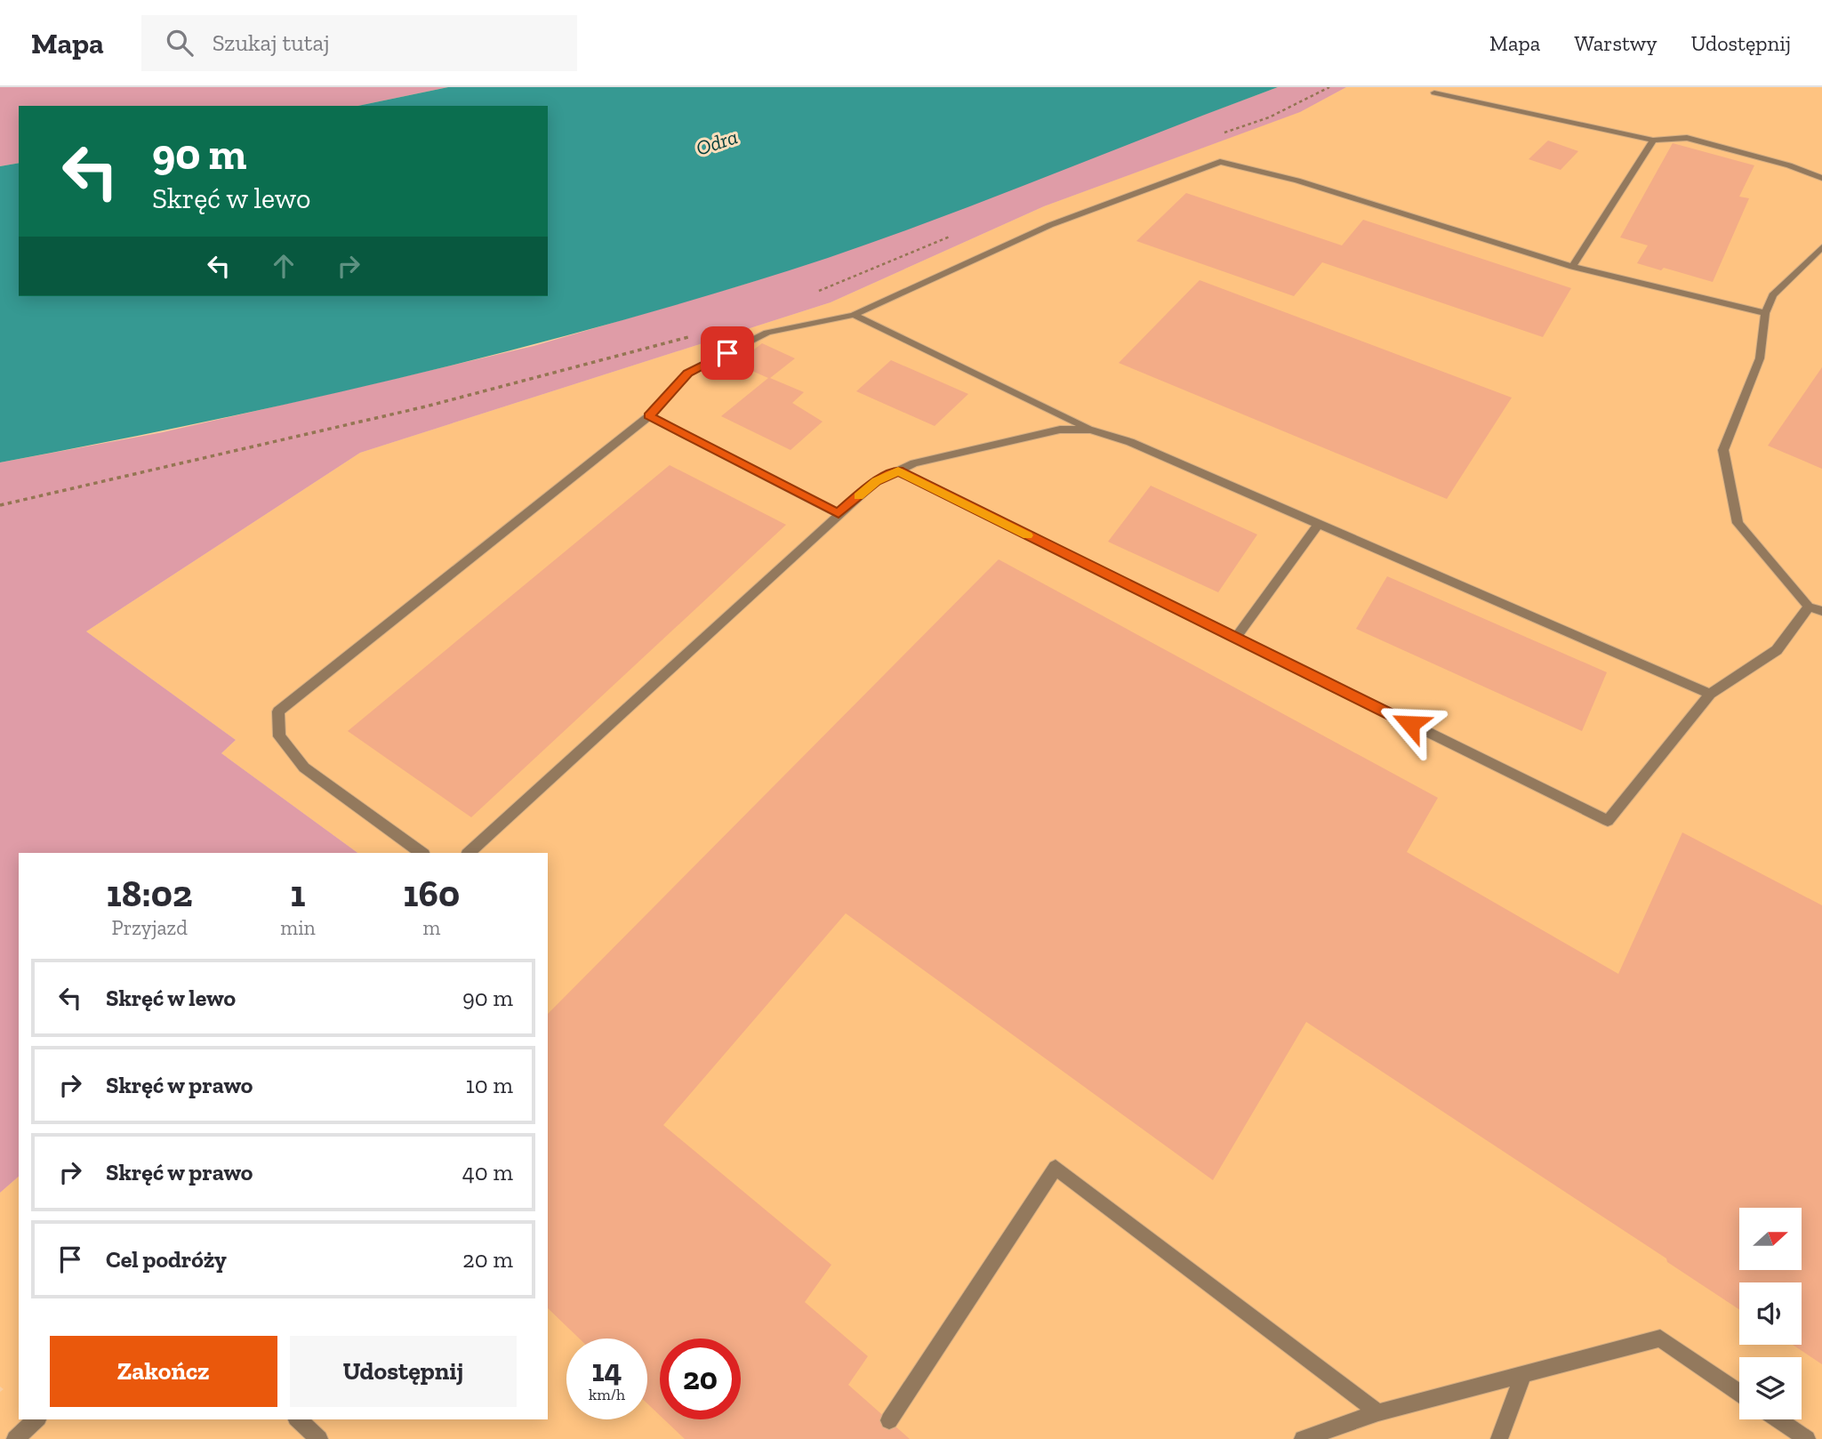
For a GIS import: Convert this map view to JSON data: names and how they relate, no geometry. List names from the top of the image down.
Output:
{
  "water": ["Odra"],
  "north": "right",
  "page": {
    "header": "Mapa",
    "search": "Szukaj tutaj",
    "nav": ["Mapa", "Warstwy", "Udostępnij"],
    "turn": ["90 m", "Skręć w lewo"],
    "eta": [
      "18:02",
      "Przyjazd",
      "1",
      "min",
      "160",
      "m"
    ],
    "list": [
      {
        "name": "Skręć w lewo",
        "value": "90 m"
      },
      {
        "name": "Skręć w prawo",
        "value": "10 m"
      },
      {
        "name": "Skręć w prawo",
        "value": "40 m"
      },
      {
        "name": "Cel podróży",
        "value": "20 m"
      }
    ],
    "buttons": ["Zakończ", "Udostępnij"],
    "speed": "14 km/h",
    "limit": "20"
  }
}
